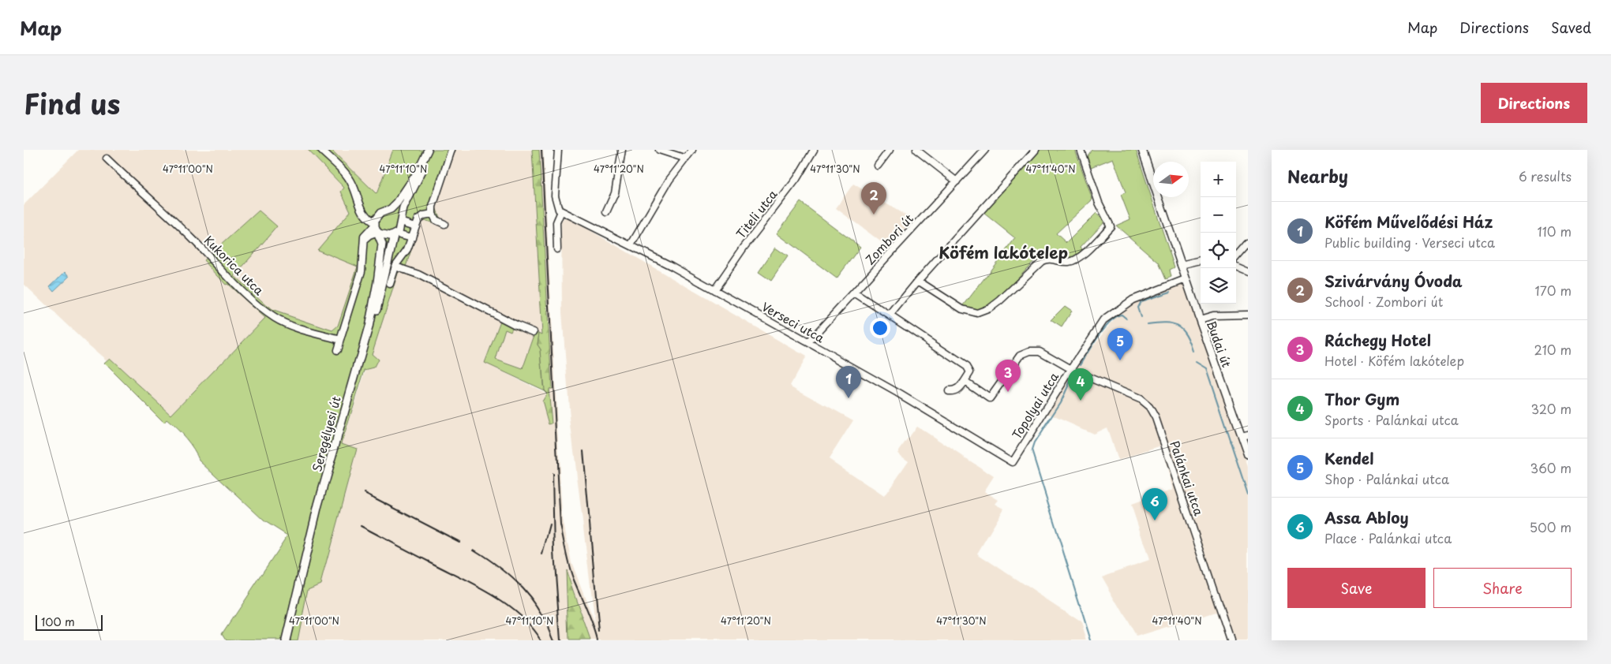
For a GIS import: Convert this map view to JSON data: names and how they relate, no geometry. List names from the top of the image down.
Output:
{
  "streets": {
    "main road": ["Budai út", "Seregélyesi út"],
    "street": [
      "Titeli utca",
      "Zombori út",
      "Kukorica utca",
      "Verseci utca",
      "Topolyai utca",
      "Palánkai utca"
    ]
  },
  "crossings": [
    ["Titeli utca", "Verseci utca"],
    ["Zombori út", "Verseci utca"],
    ["Verseci utca", "Topolyai utca"],
    ["Budai út", "Topolyai utca"],
    ["Topolyai utca", "Palánkai utca"]
  ],
  "districts": ["Köfém lakótelep"],
  "scale_bar": "100 m",
  "north": "right",
  "page": {
    "header": "Map",
    "nav": ["Map", "Directions", "Saved"],
    "title": "Find us",
    "buttons": [
      "Directions",
      ["Save", "Share"]
    ],
    "heading": ["Nearby", "6 results"],
    "map_buttons": ["+", "−"],
    "pins": [
      "2",
      "5",
      "3",
      "1",
      "4",
      "6"
    ],
    "list": [
      {
        "mark": "1",
        "name": "Köfém Művelődési Ház",
        "note": "Public building · Verseci utca",
        "value": "110 m"
      },
      {
        "mark": "2",
        "name": "Szivárvány Óvoda",
        "note": "School · Zombori út",
        "value": "170 m"
      },
      {
        "mark": "3",
        "name": "Ráchegy Hotel",
        "note": "Hotel · Köfém lakótelep",
        "value": "210 m"
      },
      {
        "mark": "4",
        "name": "Thor Gym",
        "note": "Sports · Palánkai utca",
        "value": "320 m"
      },
      {
        "mark": "5",
        "name": "Kendel",
        "note": "Shop · Palánkai utca",
        "value": "360 m"
      },
      {
        "mark": "6",
        "name": "Assa Abloy",
        "note": "Place · Palánkai utca",
        "value": "500 m"
      }
    ],
    "scale": "100 m"
  },
  "coordinates": [
    "47°11'00\"N",
    "47°11'10\"N",
    "47°11'20\"N",
    "47°11'30\"N",
    "47°11'40\"N"
  ]
}
